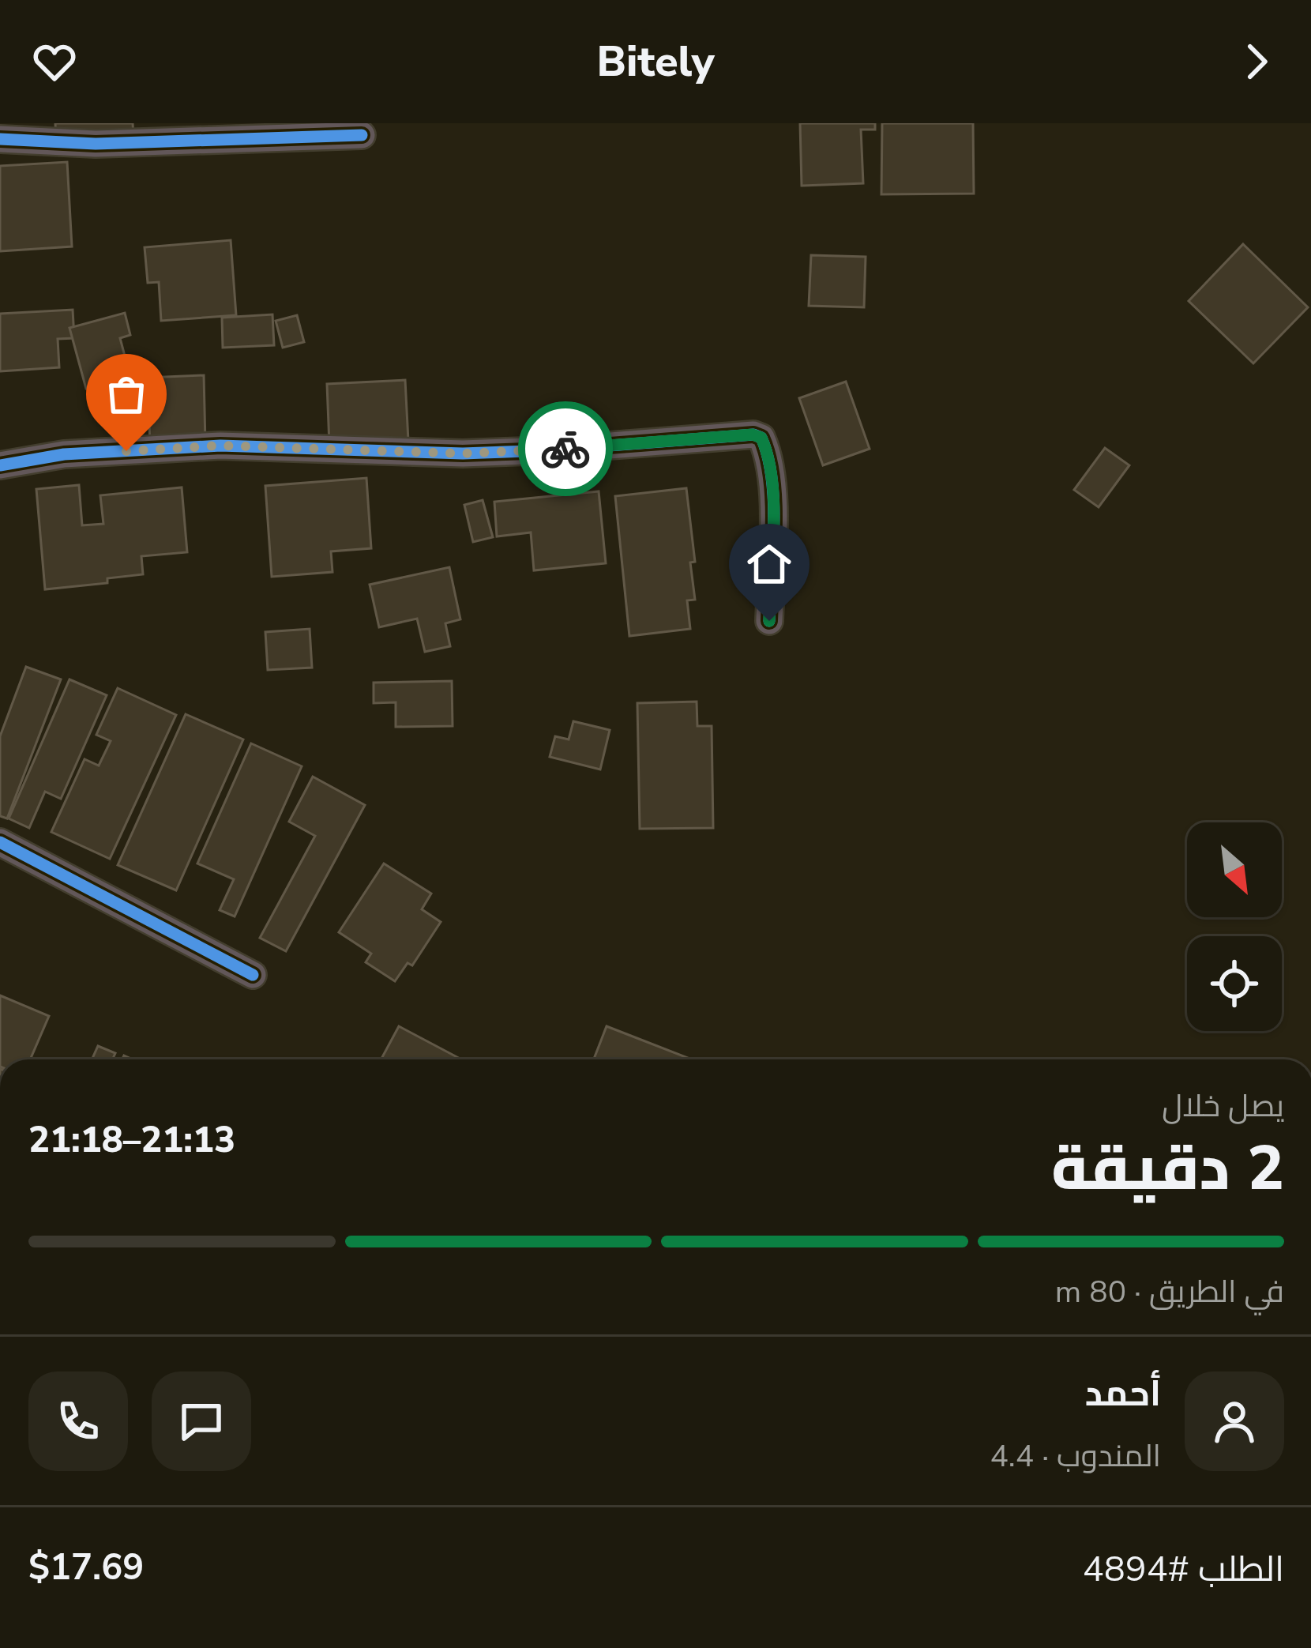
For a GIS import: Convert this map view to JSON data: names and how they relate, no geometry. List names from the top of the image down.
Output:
{
  "north": "bottom right",
  "page": {
    "header": "Bitely",
    "heading": ["2 دقيقة", "يصل خلال", "21:13–21:18"],
    "panel": [
      "أحمد",
      "المندوب · 4.4",
      "الطلب #4894",
      "$17.69"
    ],
    "bar": "في الطريق · 80 m"
  }
}
